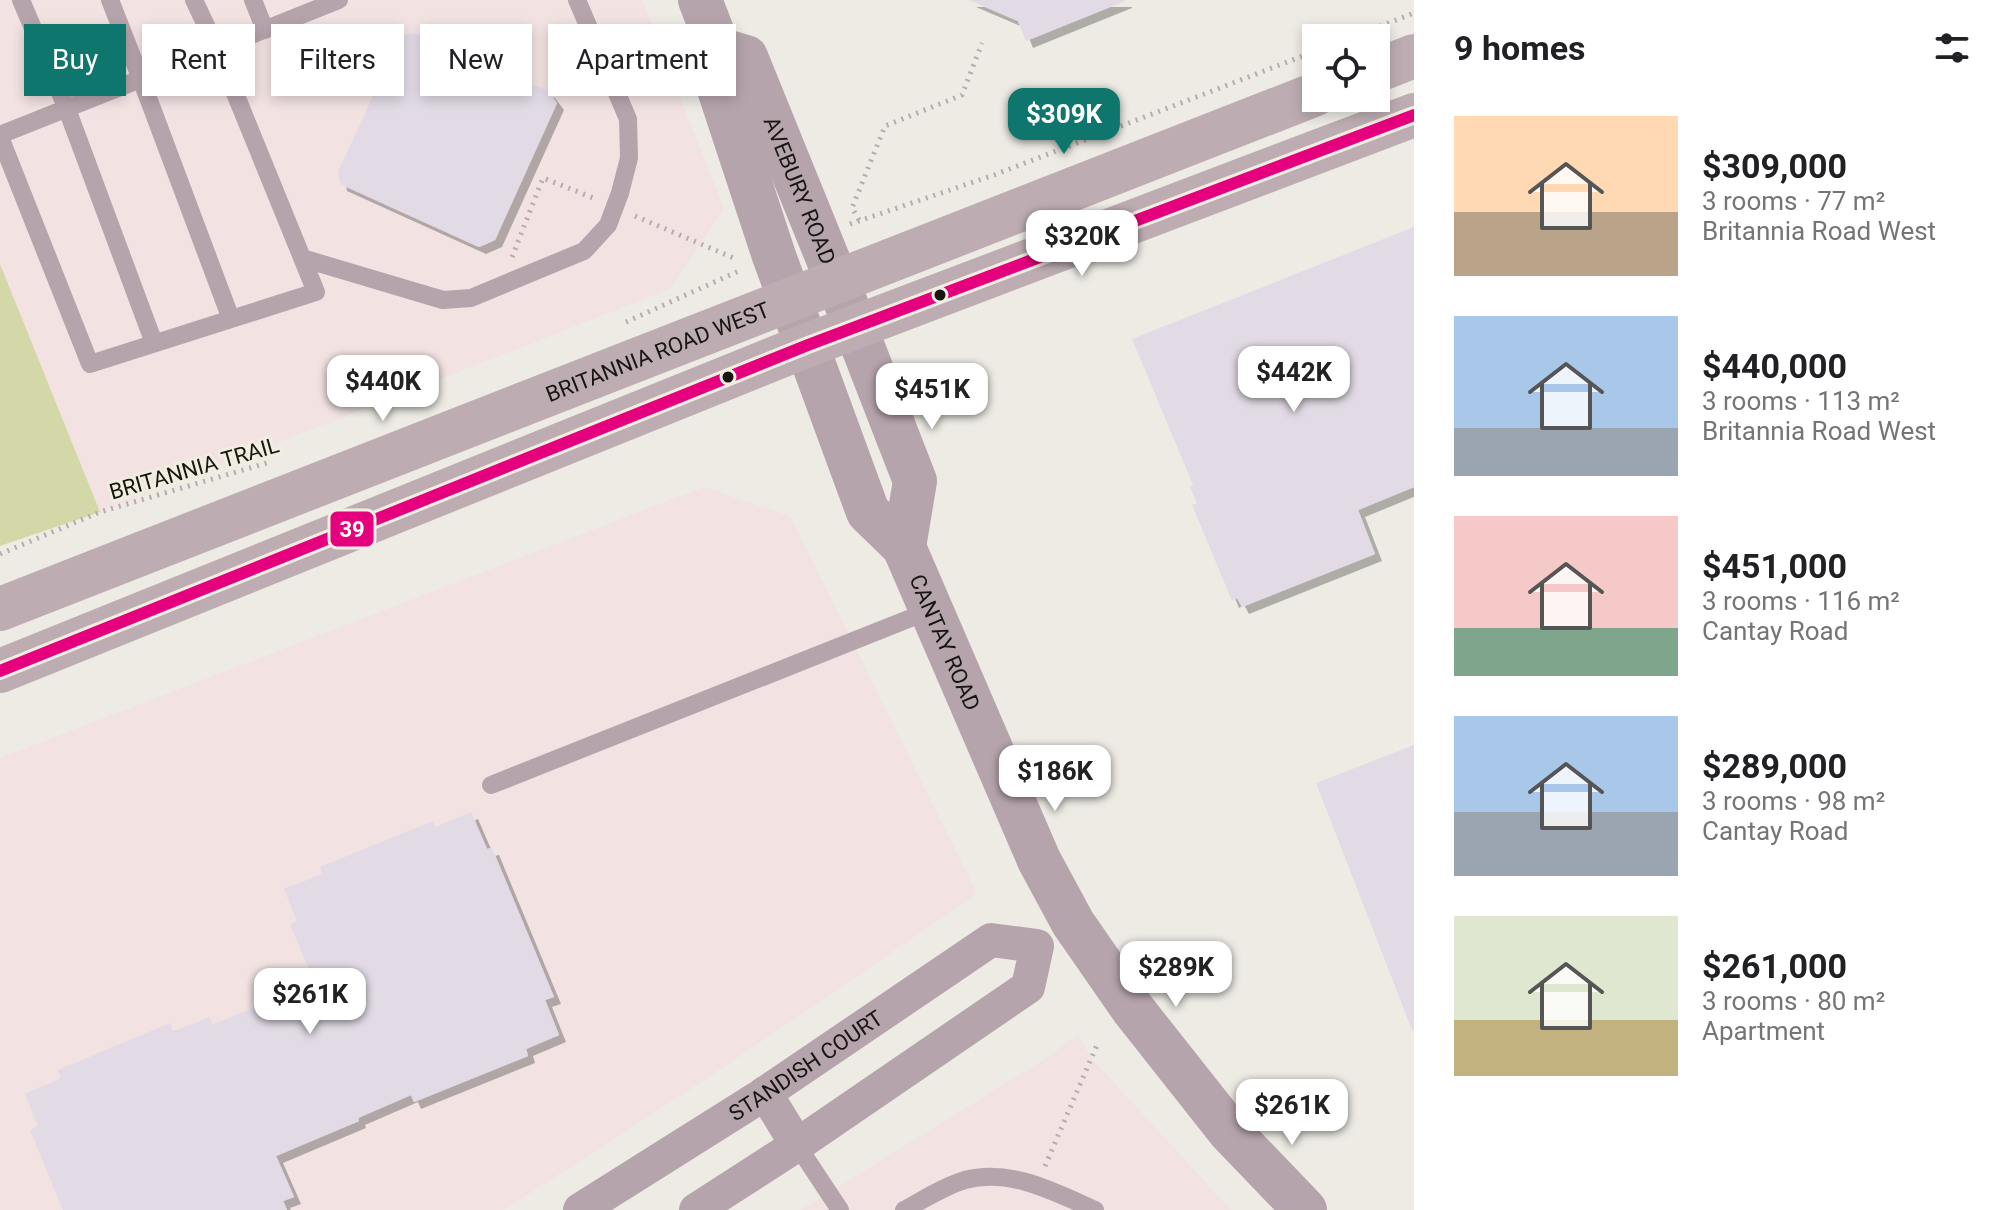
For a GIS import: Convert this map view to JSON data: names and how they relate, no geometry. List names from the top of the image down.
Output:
{
  "streets": {
    "main road": ["BRITANNIA ROAD WEST"],
    "street": ["AVEBURY ROAD", "CANTAY ROAD", "STANDISH COURT"],
    "path": ["BRITANNIA TRAIL"]
  },
  "crossings": [
    ["AVEBURY ROAD", "BRITANNIA ROAD WEST"],
    ["AVEBURY ROAD", "CANTAY ROAD"],
    ["BRITANNIA ROAD WEST", "CANTAY ROAD"]
  ],
  "lines": ["transit line 39"],
  "page": {
    "heading": "9 homes",
    "chip": [
      "Buy",
      "Rent",
      "Filters",
      "New",
      "Apartment"
    ],
    "price": [
      "$309K",
      "$320K",
      "$442K",
      "$440K",
      "$451K",
      "$186K",
      "$289K",
      "$261K",
      "$261K"
    ],
    "list": [
      {
        "name": "$309,000",
        "note": "3 rooms · 77 m² · Britannia Road West"
      },
      {
        "name": "$440,000",
        "note": "3 rooms · 113 m² · Britannia Road West"
      },
      {
        "name": "$451,000",
        "note": "3 rooms · 116 m² · Cantay Road"
      },
      {
        "name": "$289,000",
        "note": "3 rooms · 98 m² · Cantay Road"
      },
      {
        "name": "$261,000",
        "note": "3 rooms · 80 m² · Apartment"
      }
    ]
  }
}
